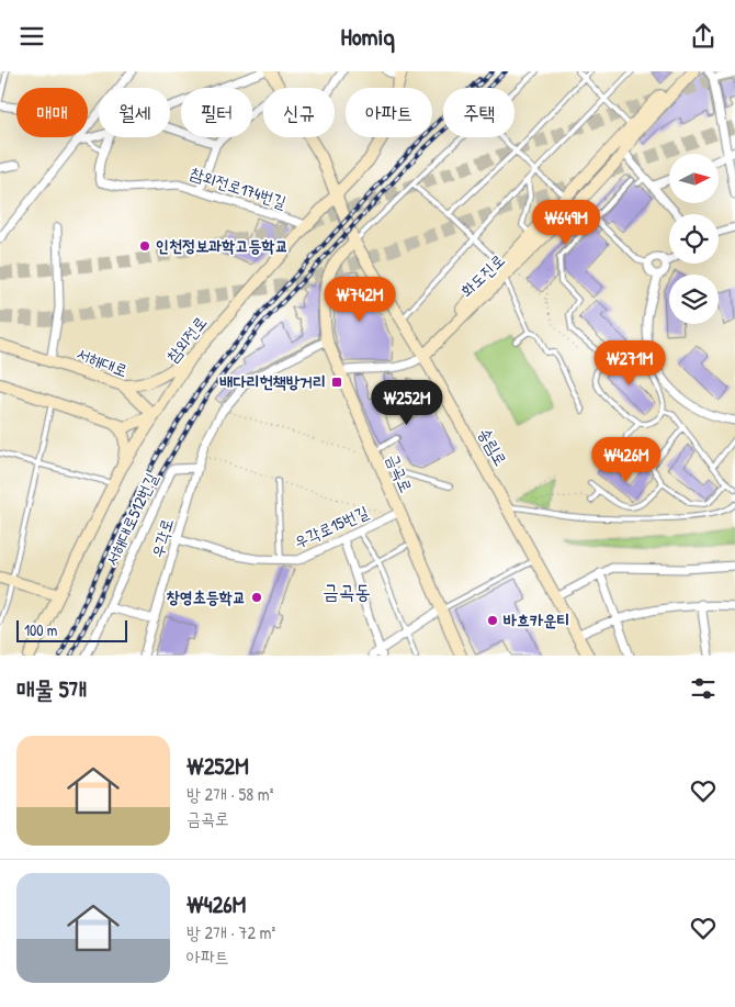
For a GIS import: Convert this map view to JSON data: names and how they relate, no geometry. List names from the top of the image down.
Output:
{
  "streets": {
    "main road": [
      "화도진로",
      "참외전로",
      "서해대로",
      "송림로",
      "금곡로"
    ],
    "street": [
      "참외전로174번길",
      "서해대로512번길",
      "우각로15번길",
      "우각로"
    ]
  },
  "crossings": [
    ["참외전로174번길", "참외전로"],
    ["화도진로", "송림로"],
    ["참외전로", "서해대로"],
    ["참외전로", "송림로"],
    ["송림로", "금곡로"],
    ["금곡로", "우각로15번길"],
    ["금곡로", "우각로"],
    ["서해대로512번길", "우각로"],
    ["우각로15번길", "우각로"]
  ],
  "districts": ["금곡동"],
  "places": {
    "other": ["인천정보과학고등학교", "창영초등학교", "바흐카운티"],
    "transit": ["배다리헌책방거리"]
  },
  "scale_bar": "100 m",
  "north": "right",
  "page": {
    "header": "Homiq",
    "chip": [
      "매매",
      "월세",
      "필터",
      "신규",
      "아파트",
      "주택"
    ],
    "price": [
      "₩649M",
      "₩742M",
      "₩271M",
      "₩252M",
      "₩426M"
    ],
    "scale": "100 m",
    "heading": "매물 5개",
    "list": [
      {
        "name": "₩252M",
        "note": "방 2개 · 58 m² · 금곡로"
      },
      {
        "name": "₩426M",
        "note": "방 2개 · 72 m² · 아파트"
      }
    ]
  }
}
